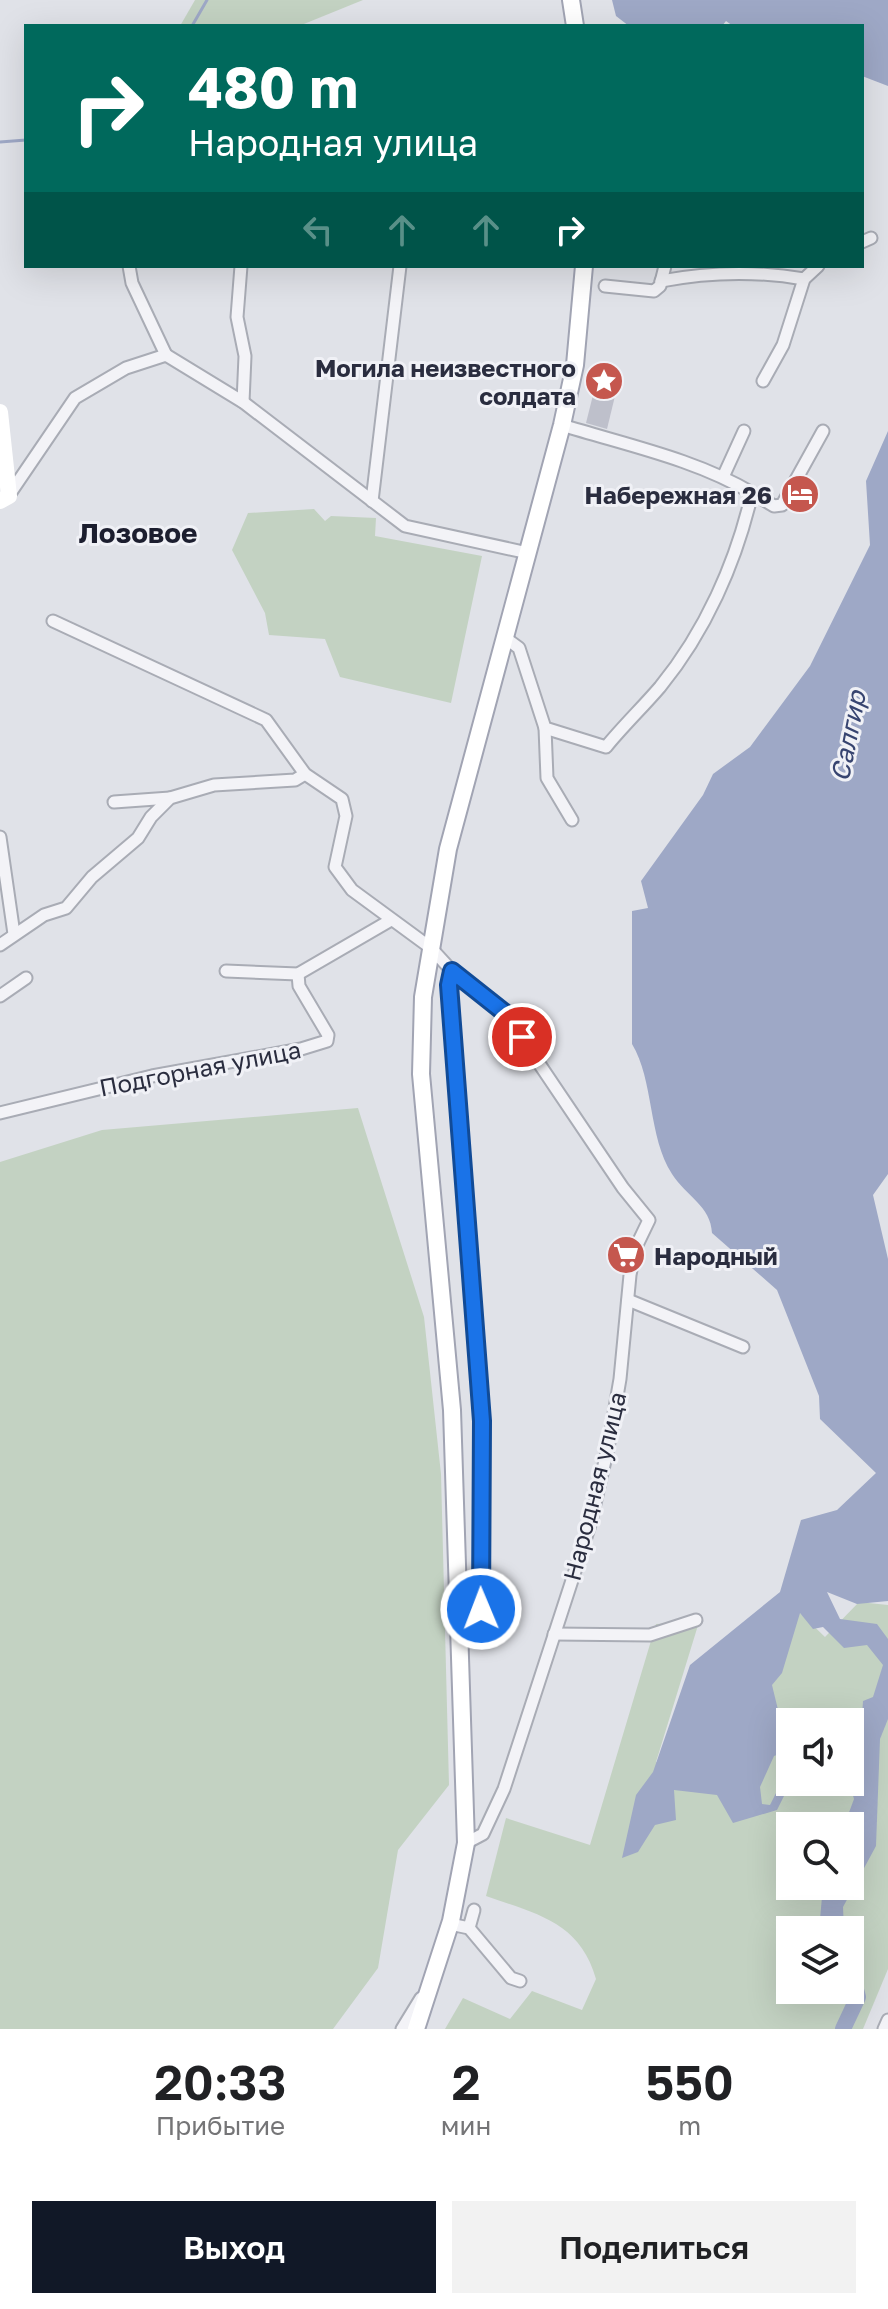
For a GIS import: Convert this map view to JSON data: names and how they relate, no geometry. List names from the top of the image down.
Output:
{
  "streets": {
    "street": ["Подгорная улица", "Народная улица"]
  },
  "districts": ["Лозовое"],
  "water": ["Салгир"],
  "places": {
    "place": ["Могила неизвестного солдата"],
    "hotel": ["Набережная 26"],
    "supermarket": ["Народный"]
  },
  "page": {
    "turn": ["480 m", "Народная улица"],
    "eta": [
      "20:33",
      "Прибытие",
      "2",
      "мин",
      "550",
      "m"
    ],
    "buttons": ["Выход", "Поделиться"]
  }
}
